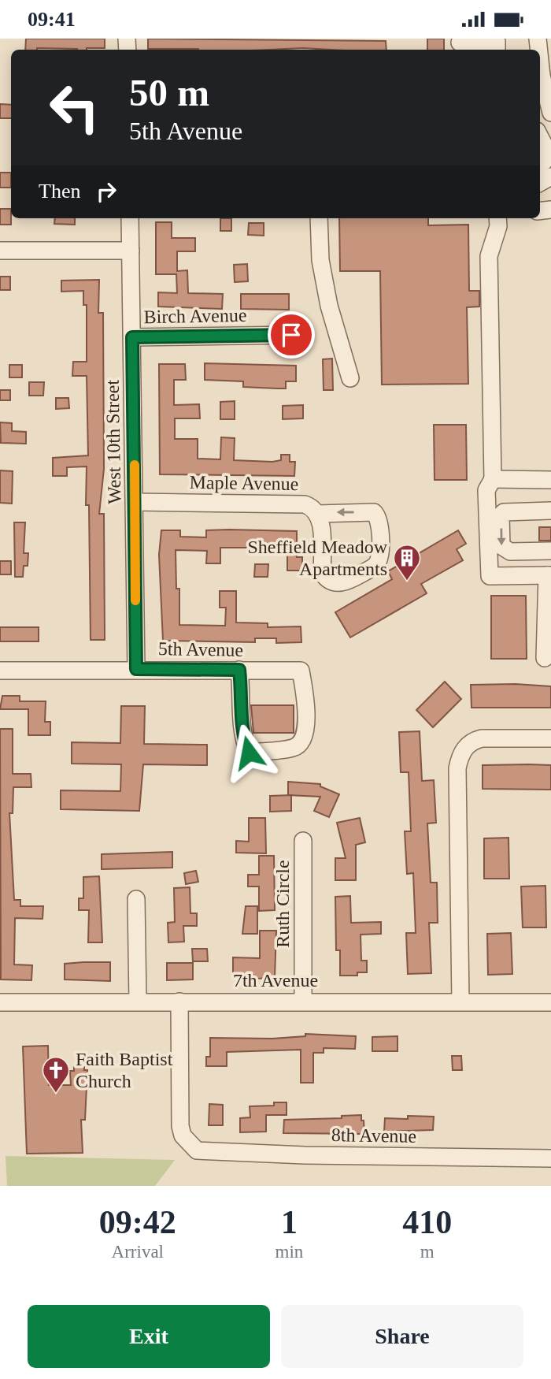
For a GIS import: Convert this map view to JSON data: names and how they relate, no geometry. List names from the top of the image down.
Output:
{
  "streets": {
    "street": [
      "Birch Avenue",
      "West 10th Street",
      "Maple Avenue",
      "5th Avenue",
      "Ruth Circle",
      "7th Avenue",
      "8th Avenue"
    ]
  },
  "crossings": [
    ["Birch Avenue", "West 10th Street"],
    ["West 10th Street", "Maple Avenue"],
    ["West 10th Street", "5th Avenue"],
    ["Ruth Circle", "7th Avenue"],
    ["7th Avenue", "8th Avenue"]
  ],
  "places": {
    "building": ["Sheffield Meadow Apartments"],
    "church": ["Faith Baptist Church"]
  },
  "page": {
    "status": "09:41",
    "turn": ["50 m", "5th Avenue"],
    "then": "Then",
    "eta": [
      "09:42",
      "Arrival",
      "1",
      "min",
      "410",
      "m"
    ],
    "buttons": ["Exit", "Share"]
  }
}
